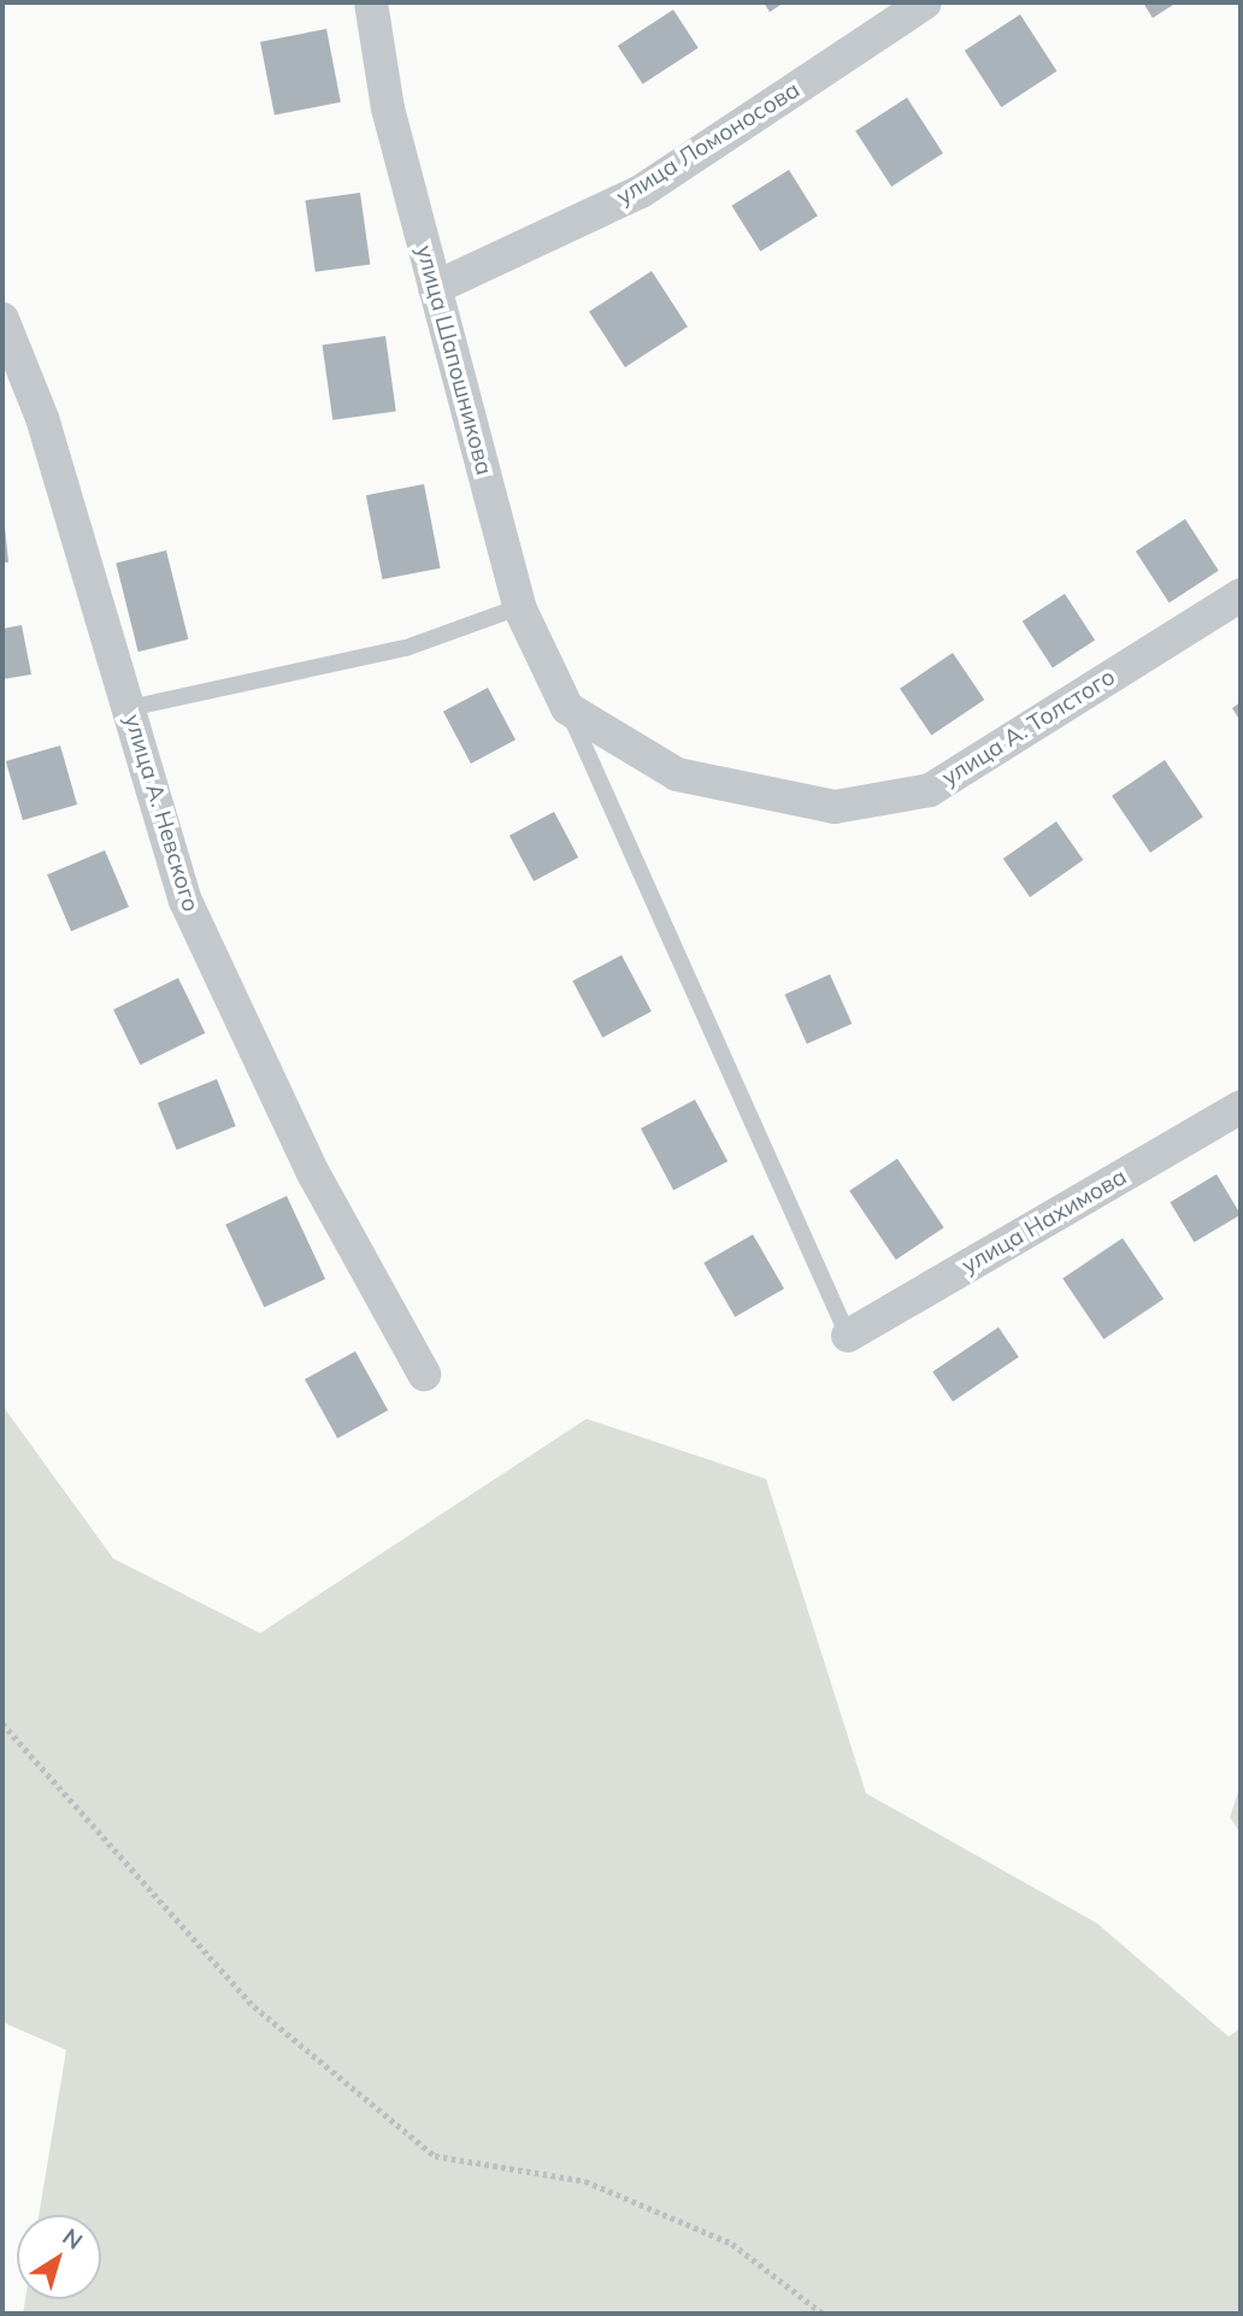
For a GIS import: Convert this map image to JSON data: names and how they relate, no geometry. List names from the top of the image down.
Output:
{
  "streets": {
    "street": [
      "улица Ломоносова",
      "улица Шапошникова",
      "улица А. Толстого",
      "улица А. Невского",
      "улица Нахимова"
    ]
  },
  "crossings": [
    ["улица Ломоносова", "улица Шапошникова"],
    ["улица Шапошникова", "улица А. Толстого"]
  ],
  "north": "top right"
}
